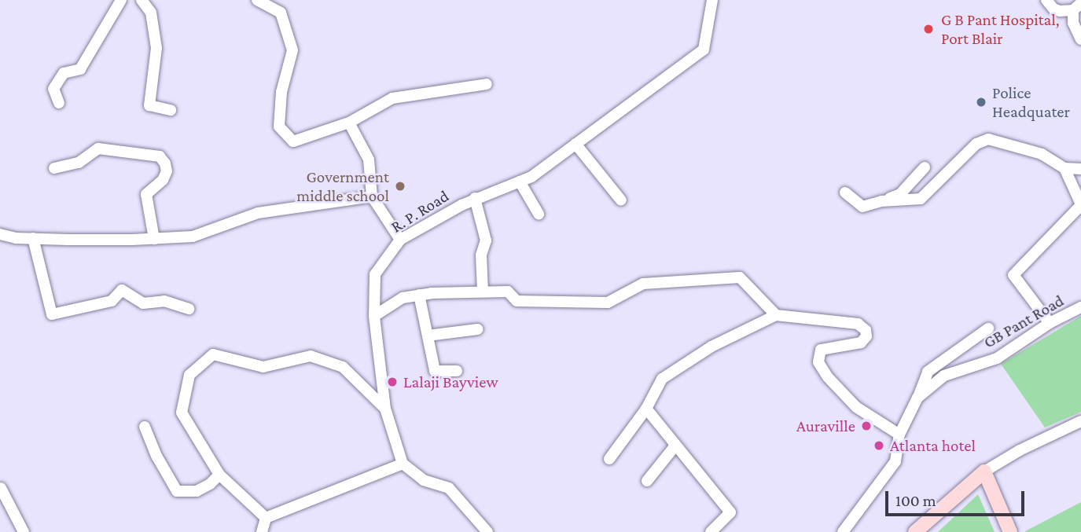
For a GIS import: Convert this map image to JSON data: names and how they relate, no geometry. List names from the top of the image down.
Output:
{
  "streets": {
    "street": ["R. P. Road", "GB Pant Road"]
  },
  "places": [
    "G B Pant Hospital, Port Blair",
    "Police Headquater",
    "Government middle school",
    "Lalaji Bayview",
    "Auraville",
    "Atlanta hotel"
  ],
  "scale_bar": "100 m"
}
